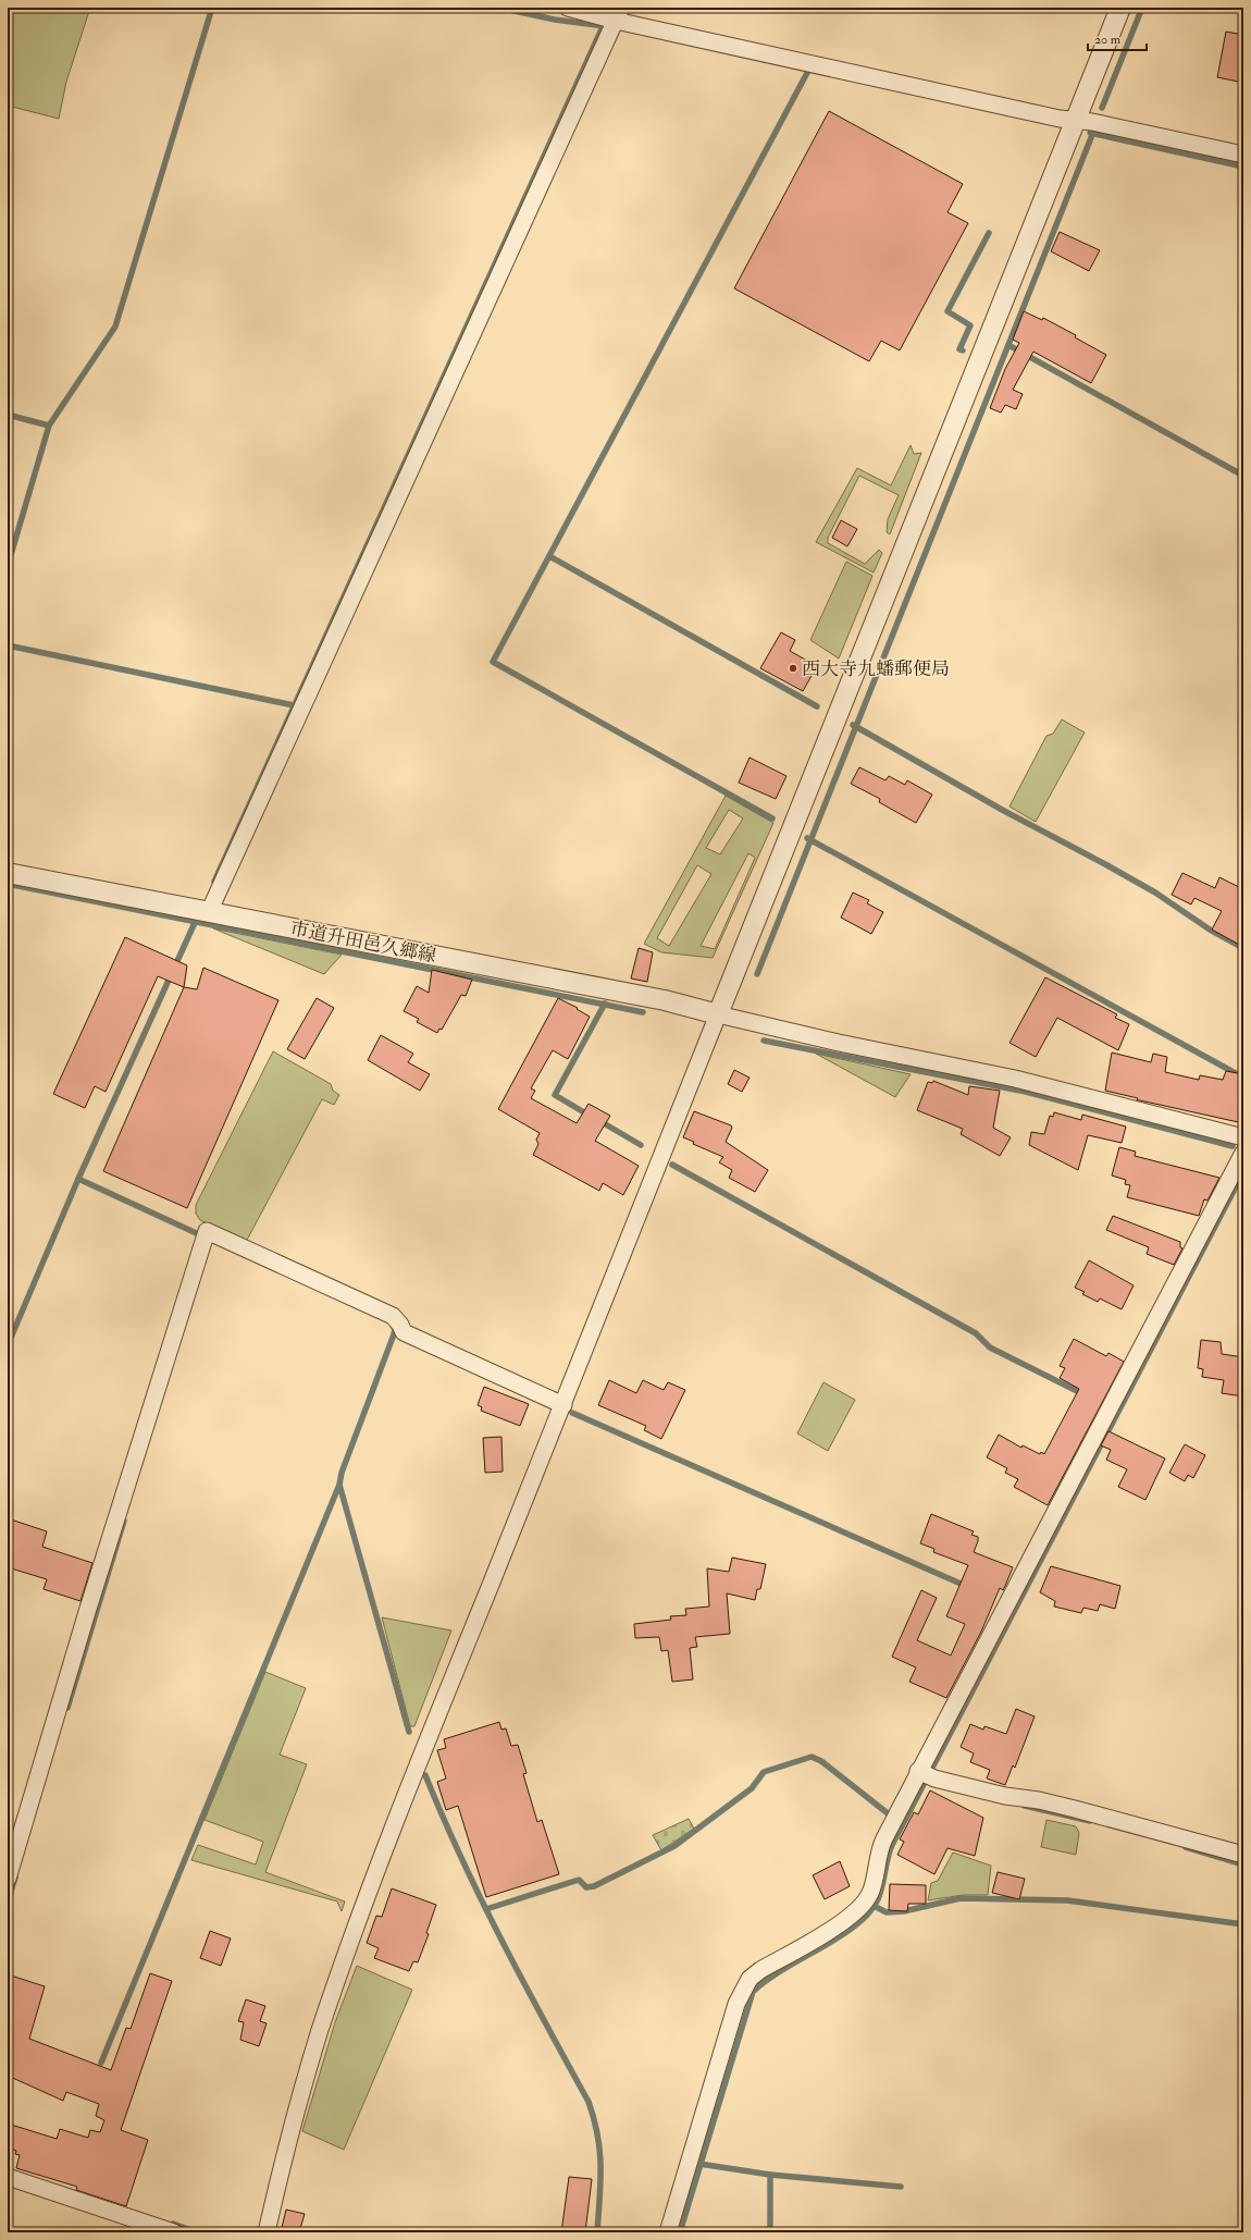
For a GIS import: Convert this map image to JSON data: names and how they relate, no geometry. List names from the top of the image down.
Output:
{
  "streets": {
    "street": ["市道升田邑久郷線"]
  },
  "places": ["西大寺九蟠郵便局"],
  "scale_bar": "20 m"
}
